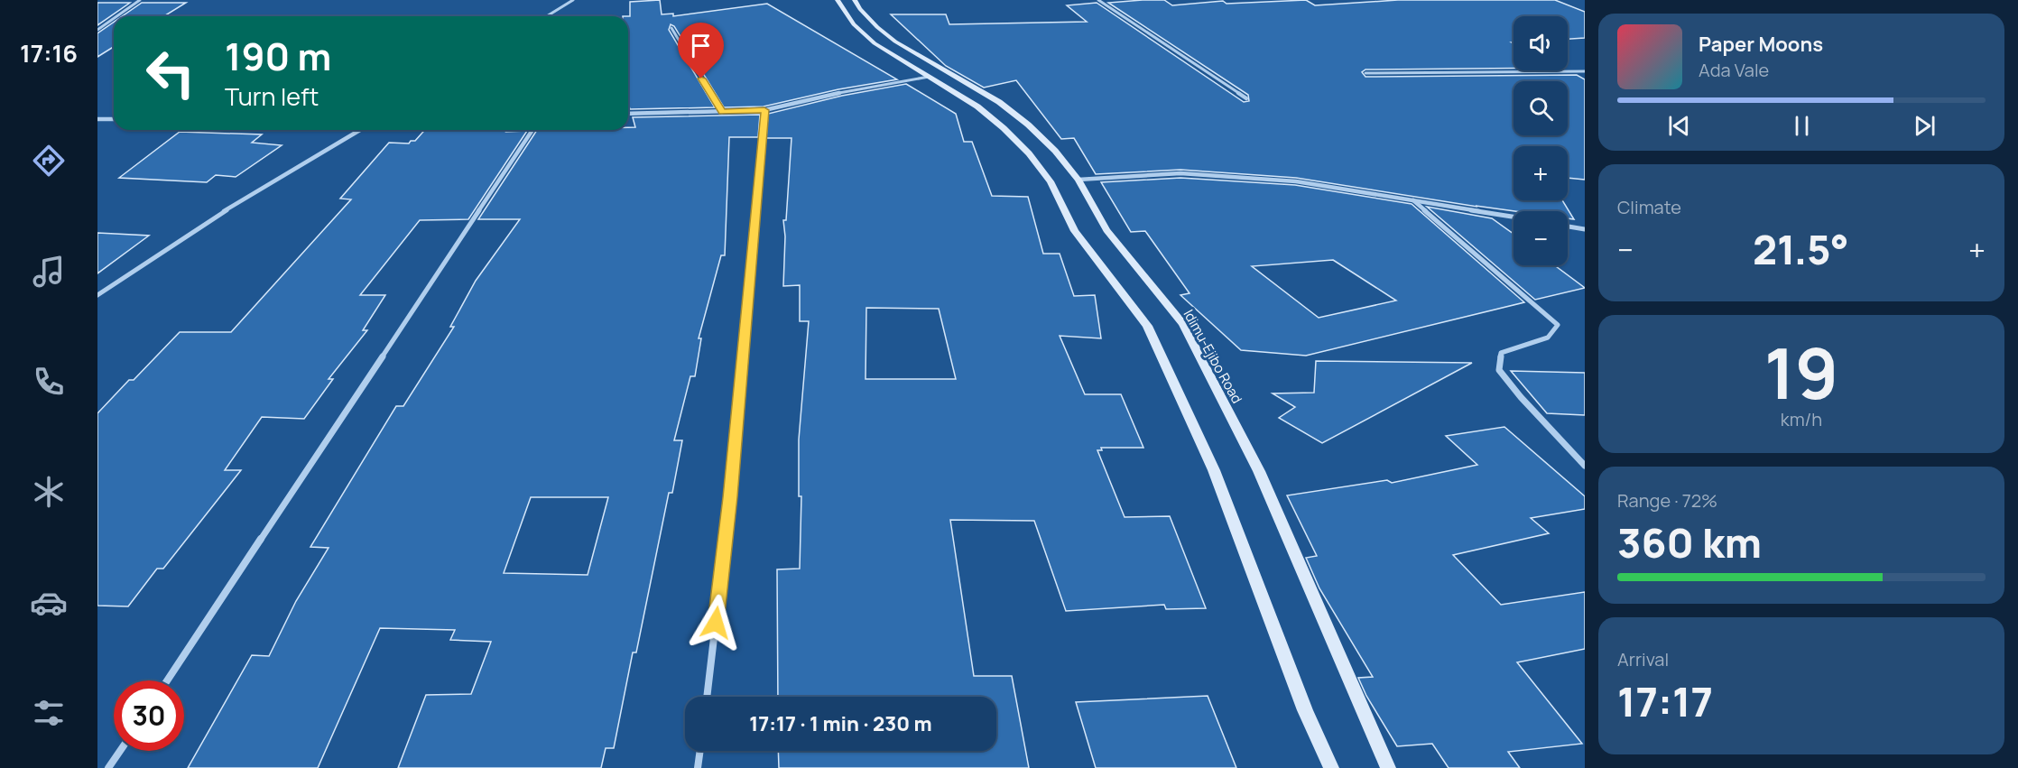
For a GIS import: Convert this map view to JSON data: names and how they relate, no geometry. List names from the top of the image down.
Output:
{
  "streets": {
    "main road": ["Idimu-Ejibo Road"]
  },
  "page": {
    "tabs": "17:16",
    "map_buttons": ["+", "−"],
    "turn": ["190 m", "Turn left"],
    "song": ["Paper Moons", "Ada Vale"],
    "tile": [
      "Climate",
      ["19", "km/h"],
      ["Range · 72%", "360 km"],
      ["Arrival", "17:17"]
    ],
    "heat": ["−", "21.5°", "+"],
    "limit": "30",
    "trip": "17:17 · 1 min · 230 m"
  }
}
